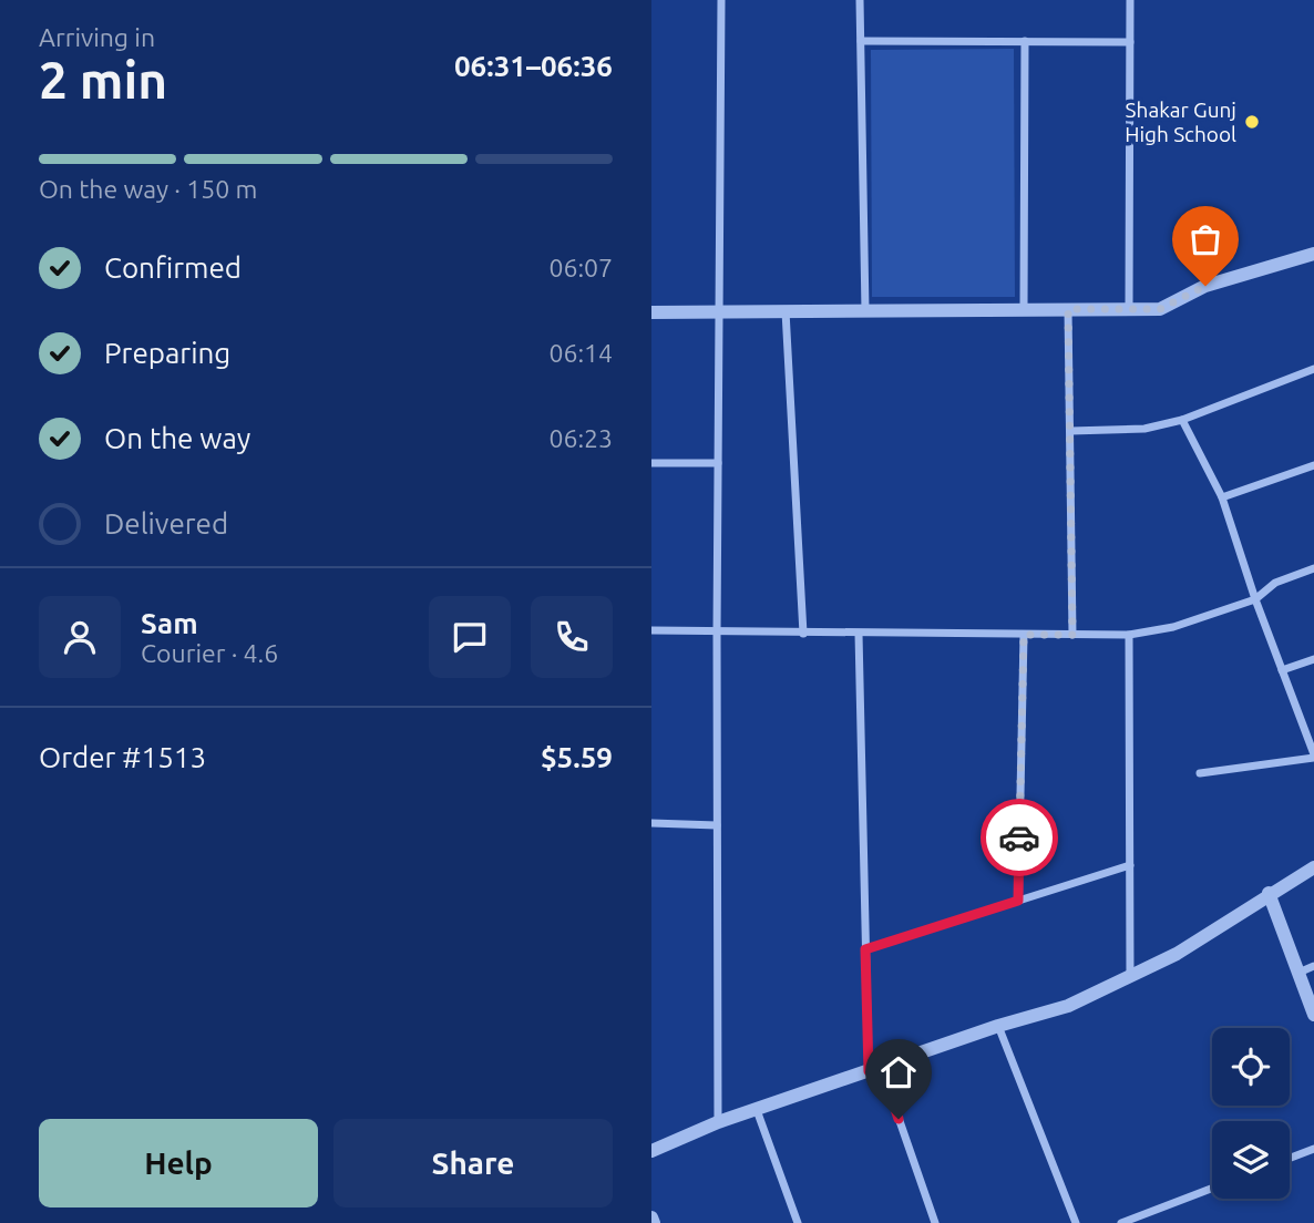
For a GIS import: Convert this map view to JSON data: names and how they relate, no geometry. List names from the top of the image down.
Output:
{
  "places": ["Shakar Gunj High School"],
  "page": {
    "heading": ["2 min", "Arriving in", "06:31–06:36"],
    "panel": [
      "Sam",
      "Courier · 4.6",
      "Order #1513",
      "$5.59"
    ],
    "bar": "On the way · 150 m",
    "list": [
      ["Confirmed", "06:07"],
      ["Preparing", "06:14"],
      ["On the way", "06:23"],
      "Delivered"
    ],
    "buttons": ["Help", "Share"]
  }
}
